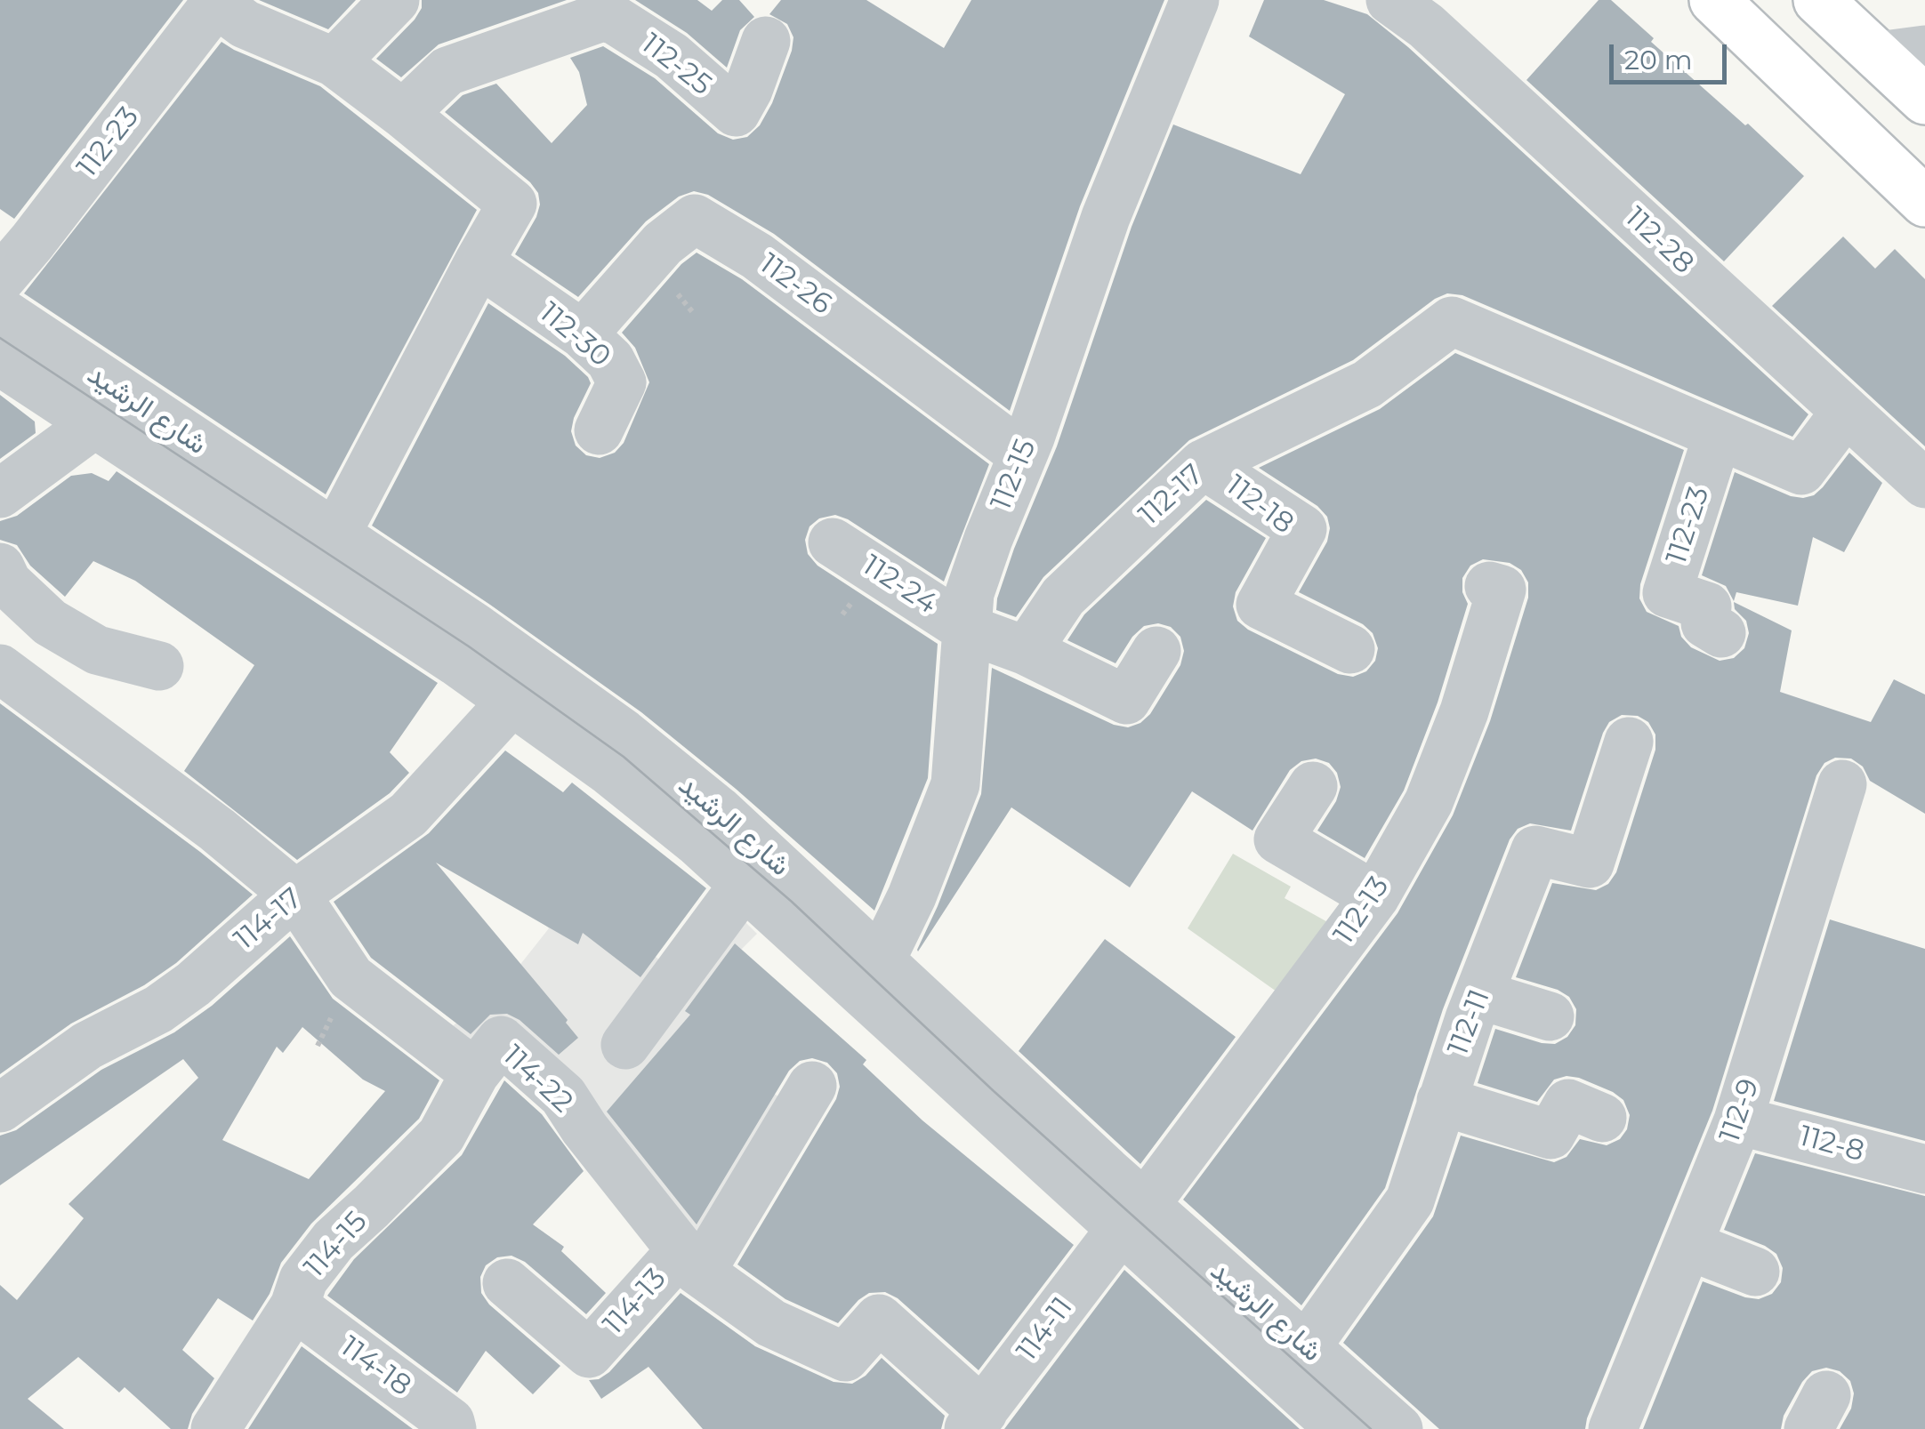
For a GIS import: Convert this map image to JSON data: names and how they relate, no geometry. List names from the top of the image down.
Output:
{
  "streets": {
    "street": [
      "112-25",
      "112-23",
      "112-28",
      "112-26",
      "112-30",
      "شارع الرشيد",
      "112-15",
      "112-17",
      "112-18",
      "112-24",
      "112-13",
      "114-17",
      "112-11",
      "114-22",
      "112-9",
      "112-8",
      "114-15",
      "114-13",
      "114-11",
      "114-18"
    ]
  },
  "crossings": [
    ["112-23", "112-17"],
    ["112-26", "112-30"],
    ["112-26", "112-15"],
    ["شارع الرشيد", "112-15"],
    ["شارع الرشيد", "112-13"],
    ["شارع الرشيد", "114-17"],
    ["شارع الرشيد", "112-11"],
    ["شارع الرشيد", "114-11"],
    ["112-15", "112-24"],
    ["112-17", "112-18"],
    ["112-13", "114-11"],
    ["114-17", "114-22"],
    ["114-22", "114-15"],
    ["114-22", "114-13"],
    ["114-22", "114-11"],
    ["112-9", "112-8"],
    ["114-15", "114-18"]
  ],
  "scale_bar": "20 m"
}
